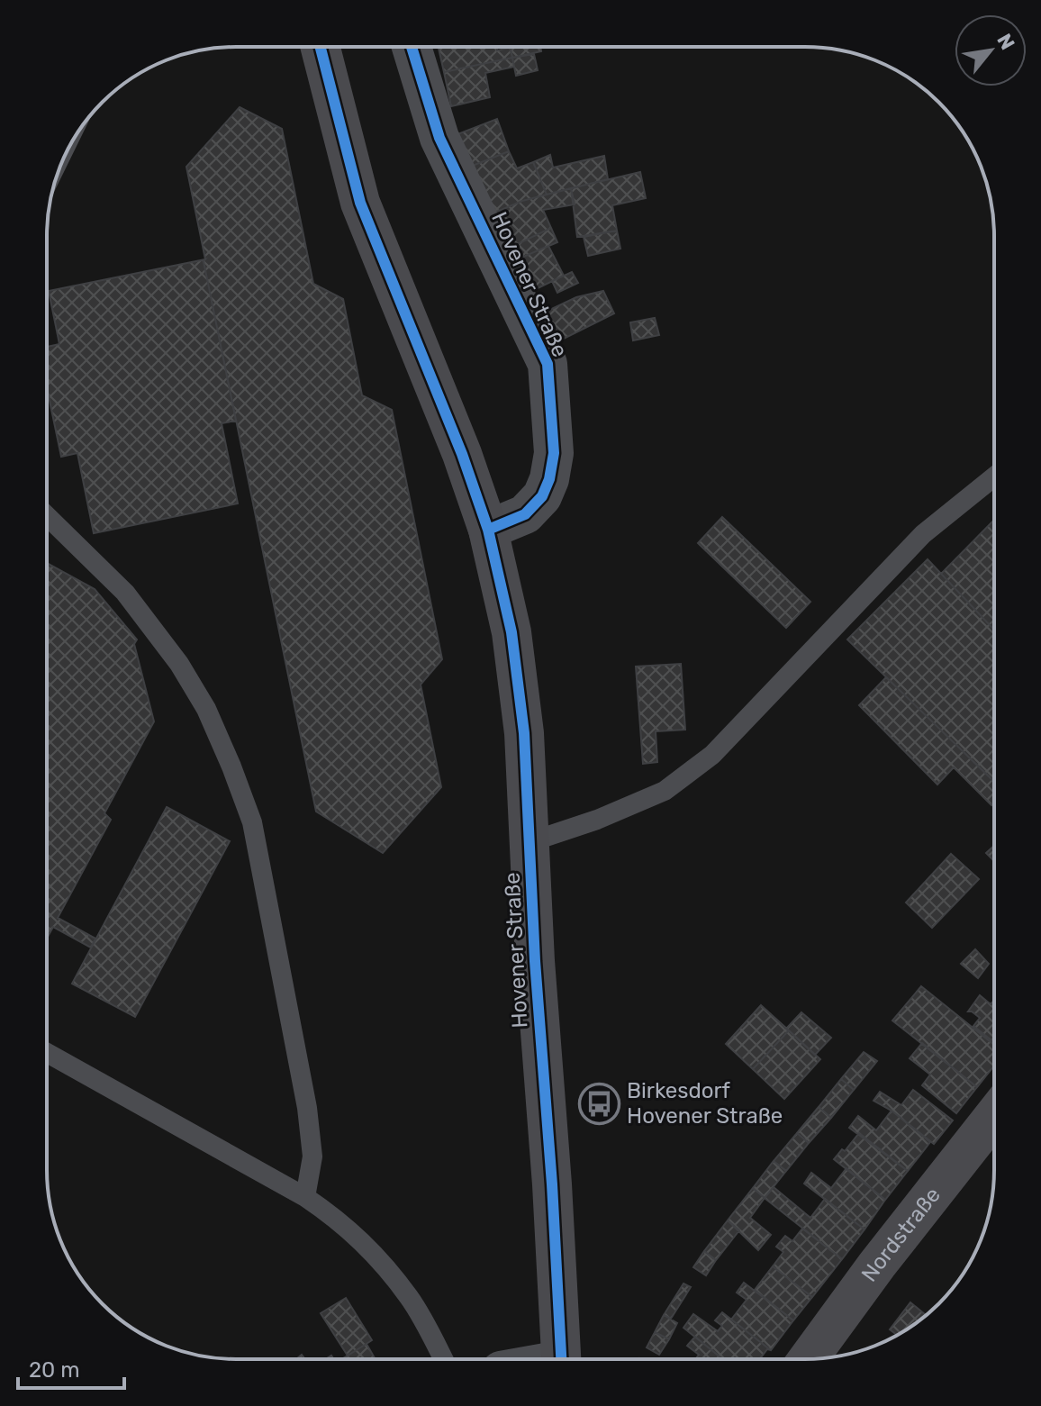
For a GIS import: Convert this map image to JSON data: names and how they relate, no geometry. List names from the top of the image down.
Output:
{
  "streets": {
    "main road": ["Hovener Straße", "Nordstraße"]
  },
  "places": {
    "bus stop": ["Birkesdorf Hovener Straße"]
  },
  "scale_bar": "20 m",
  "north": "top right"
}
